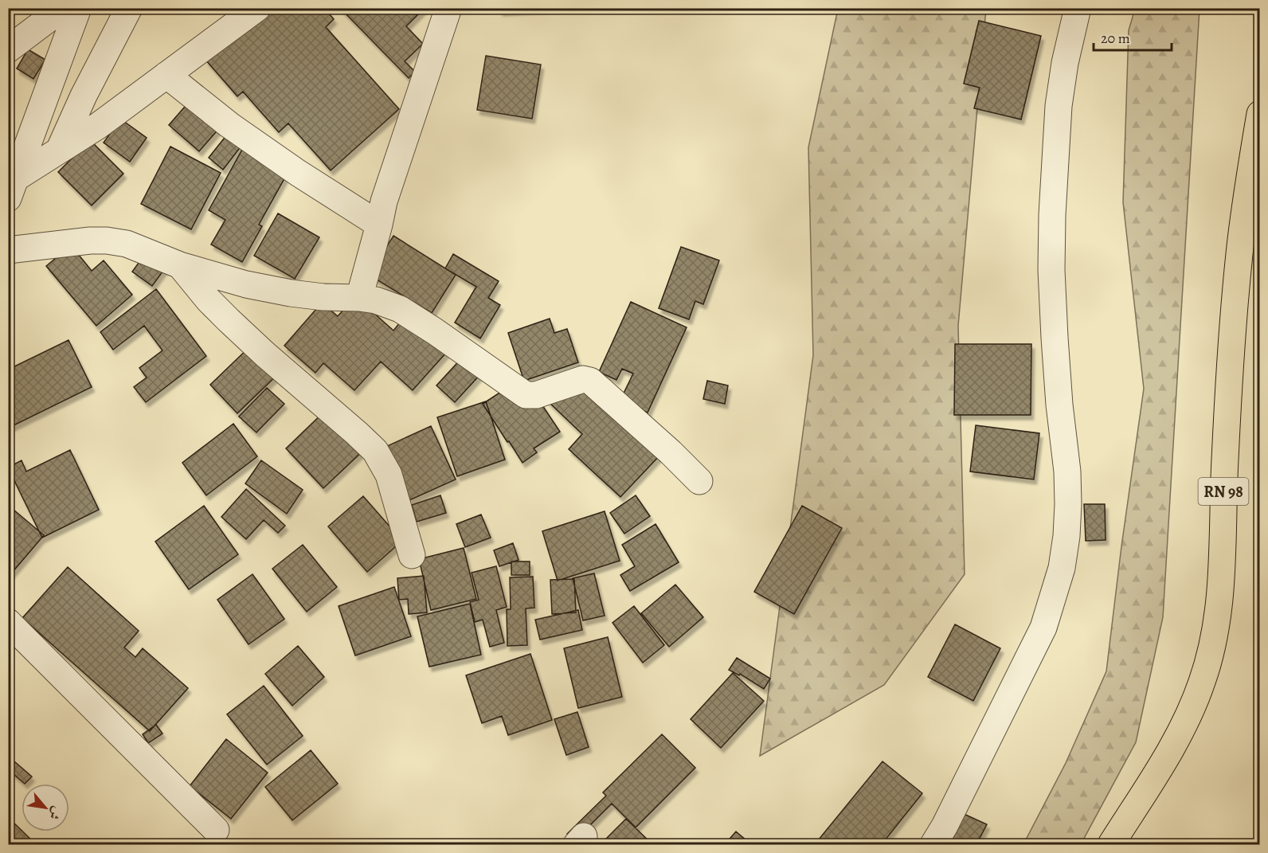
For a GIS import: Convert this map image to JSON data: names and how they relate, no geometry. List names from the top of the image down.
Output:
{
  "streets": {
    "main road": ["RN 98"]
  },
  "scale_bar": "20 m",
  "north": "bottom right"
}
